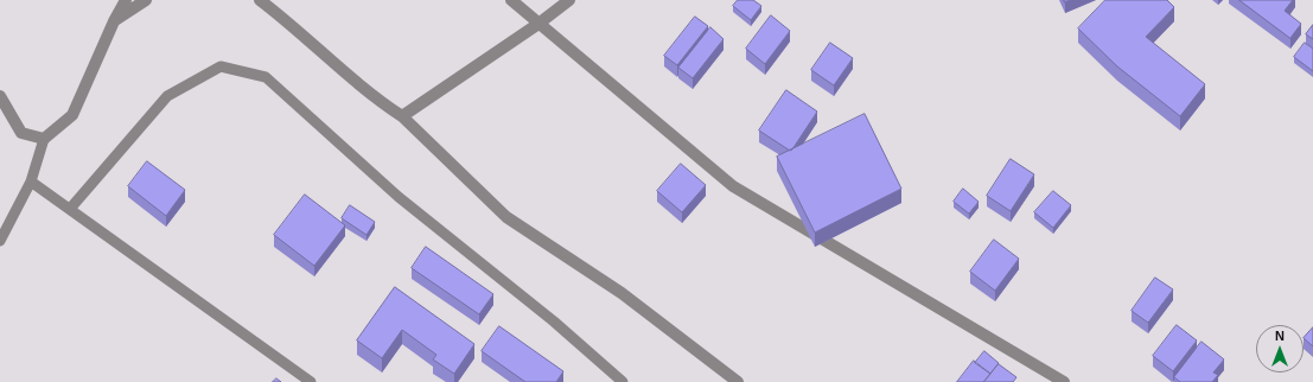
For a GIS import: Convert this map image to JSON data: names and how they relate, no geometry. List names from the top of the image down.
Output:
{
  "north": "top"
}
